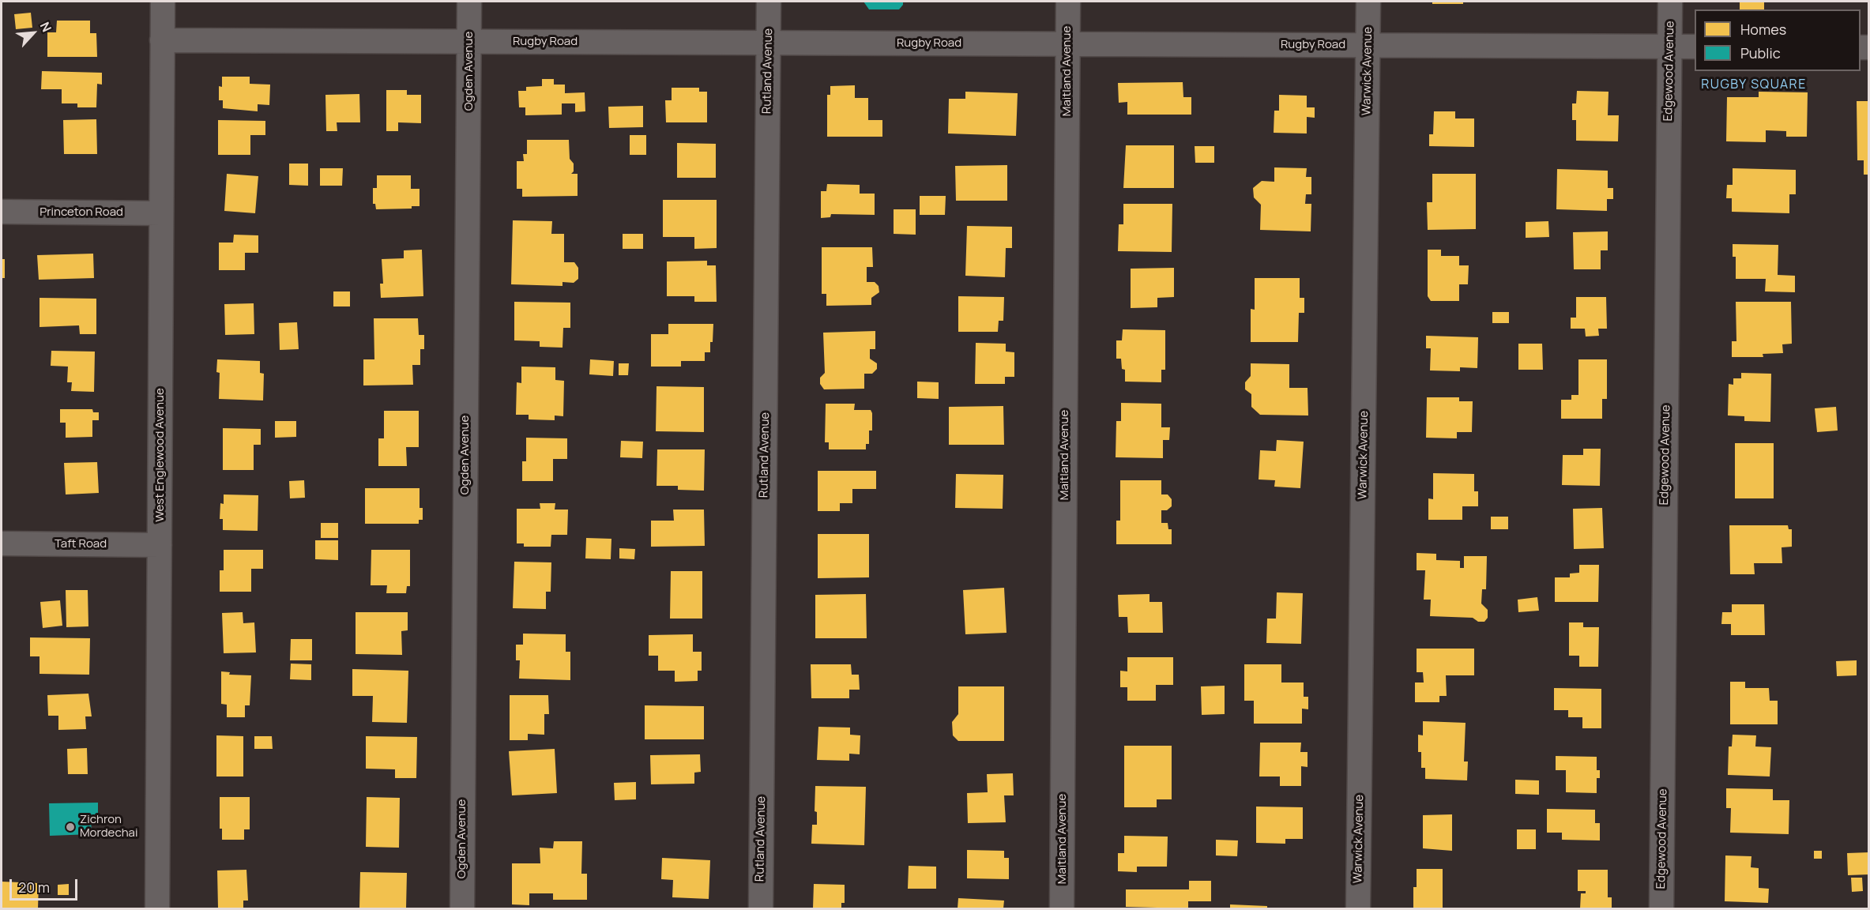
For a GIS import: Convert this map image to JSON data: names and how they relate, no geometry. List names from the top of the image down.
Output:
{
  "streets": {
    "street": [
      "Rugby Road",
      "Ogden Avenue",
      "Rutland Avenue",
      "Maitland Avenue",
      "Warwick Avenue",
      "Edgewood Avenue",
      "Princeton Road",
      "West Englewood Avenue",
      "Taft Road"
    ]
  },
  "crossings": [
    ["Rugby Road", "Ogden Avenue"],
    ["Rugby Road", "Rutland Avenue"],
    ["Rugby Road", "Maitland Avenue"],
    ["Rugby Road", "Warwick Avenue"],
    ["Rugby Road", "Edgewood Avenue"],
    ["Rugby Road", "West Englewood Avenue"],
    ["Princeton Road", "West Englewood Avenue"],
    ["West Englewood Avenue", "Taft Road"]
  ],
  "districts": ["RUGBY SQUARE"],
  "places": ["Zichron Mordechai"],
  "legend": ["Homes", "Public"],
  "scale_bar": "20 m",
  "north": "top right"
}
